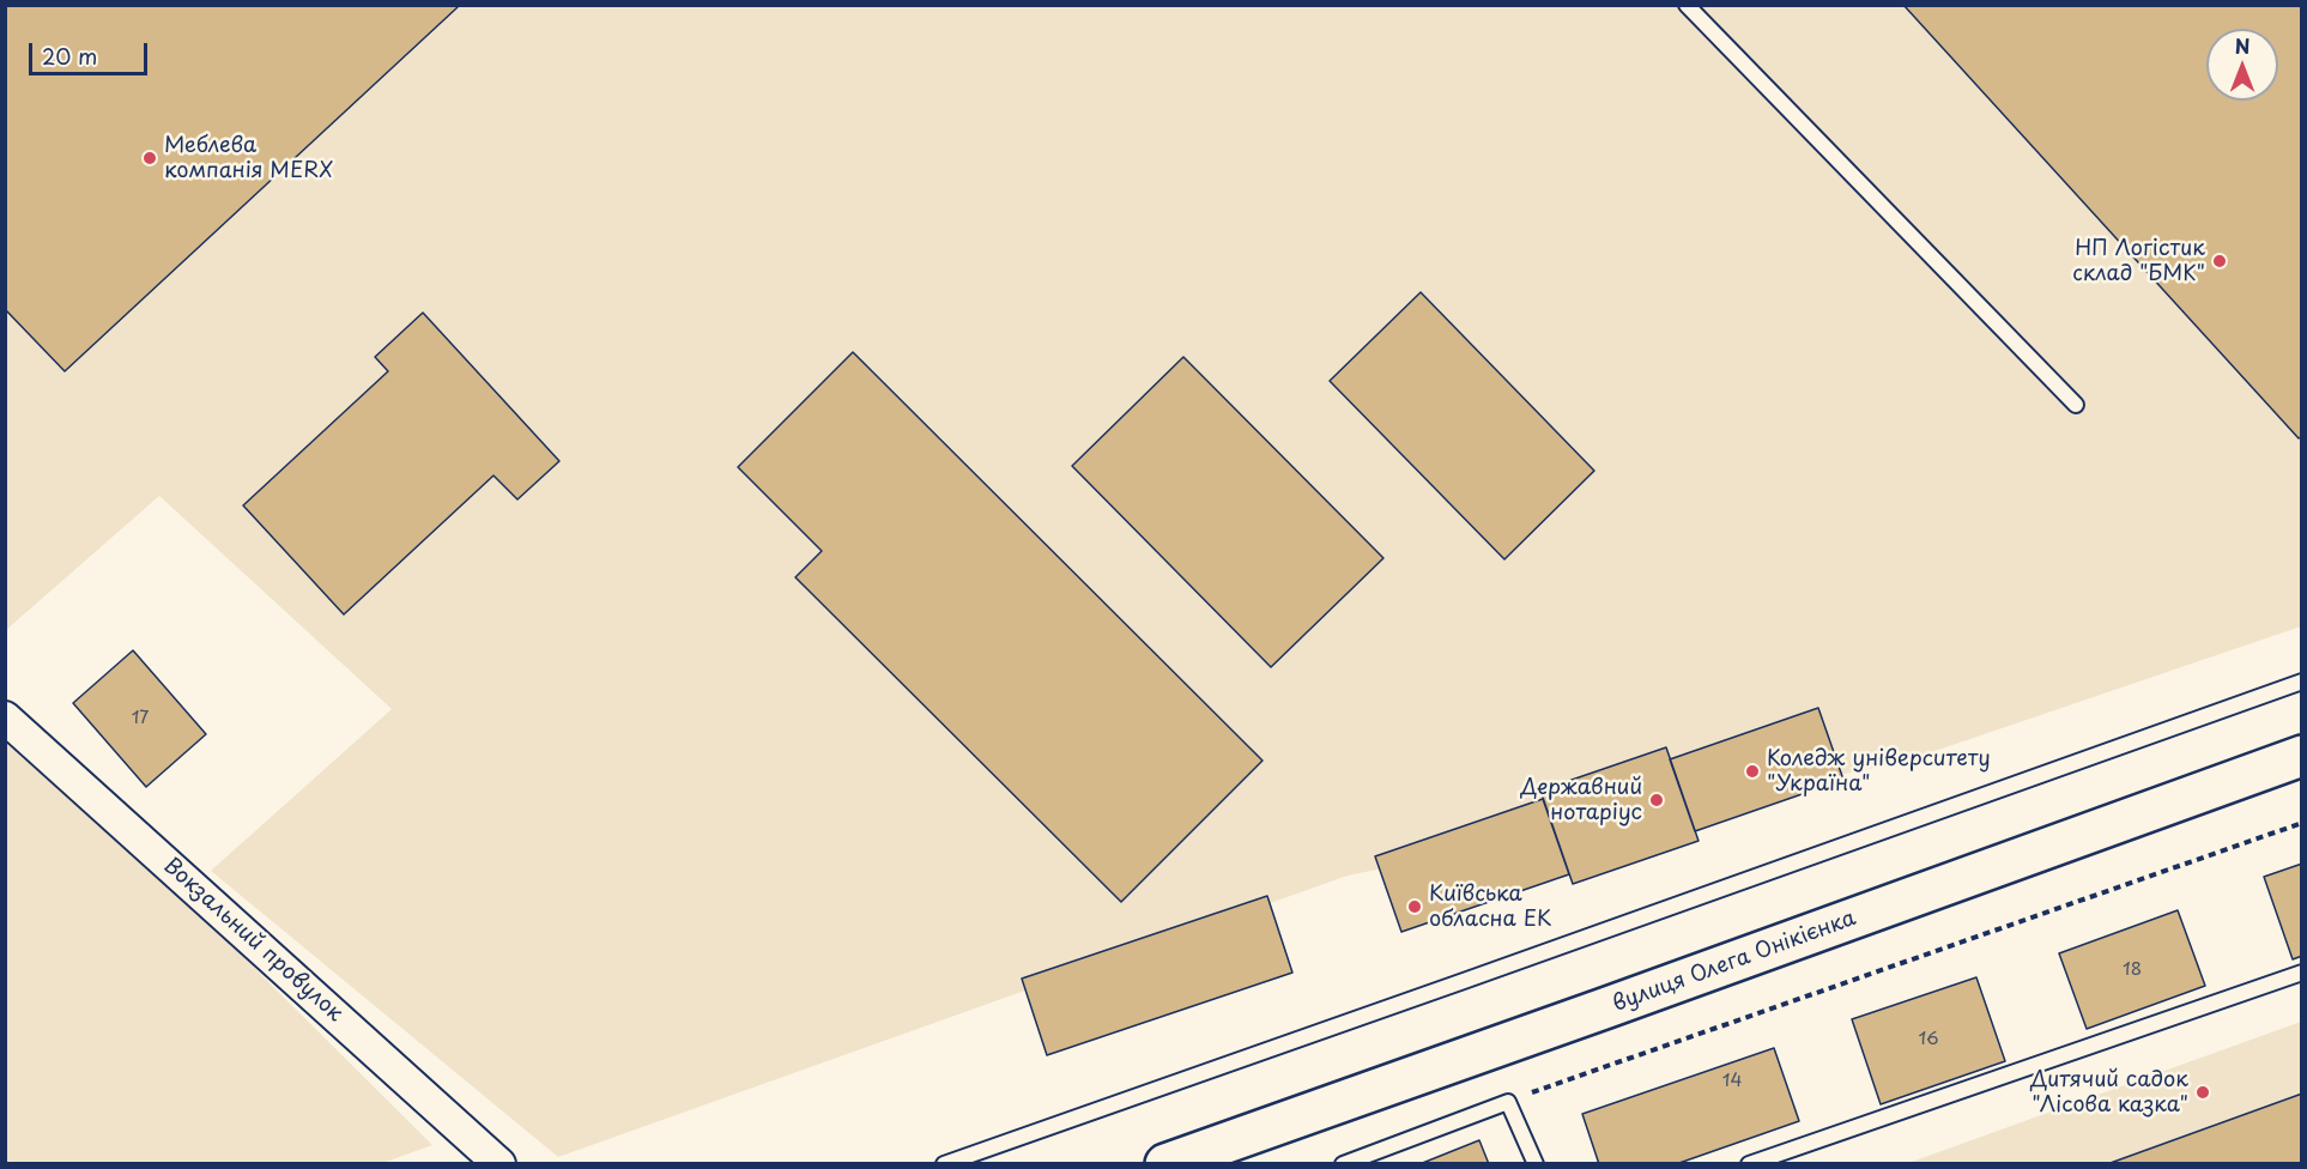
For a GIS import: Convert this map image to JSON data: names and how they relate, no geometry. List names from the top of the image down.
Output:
{
  "streets": {
    "main road": ["вулиця Олега Онікієнка"],
    "street": ["Вокзальний провулок"]
  },
  "places": [
    "Меблева компанія MERX",
    "НП Логістик склад \"БМК\"",
    "Коледж університету \"Україна\"",
    "Державний нотаріус",
    "Київська обласна ЕК",
    "Дитячий садок \"Лісова казка\""
  ],
  "house_numbers": [
    "17",
    "18",
    "16",
    "14"
  ],
  "scale_bar": "20 m",
  "north": "top"
}
